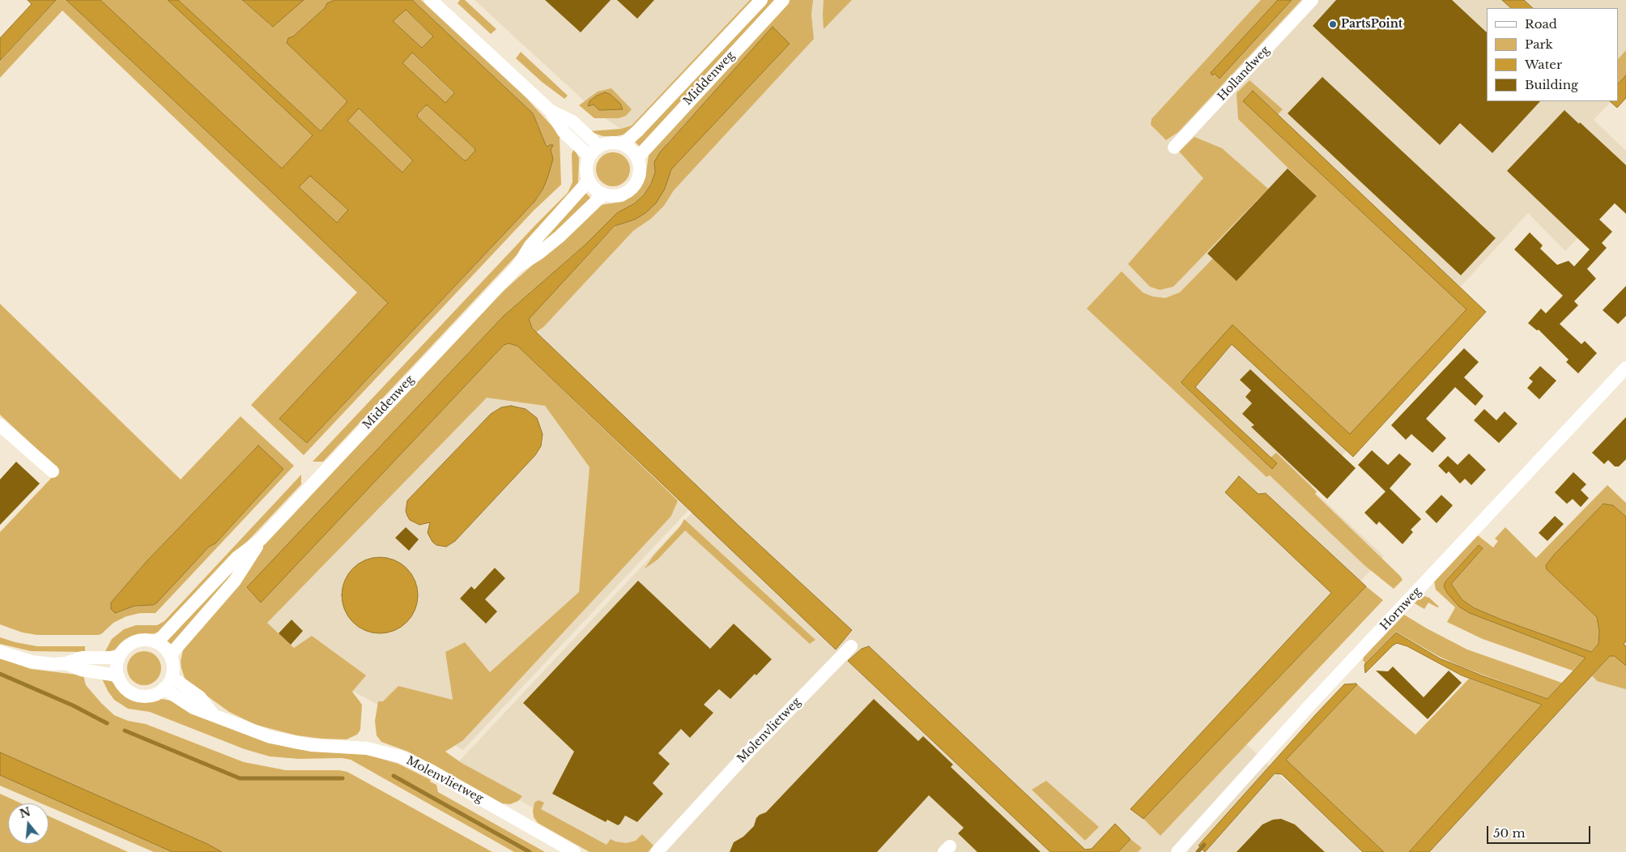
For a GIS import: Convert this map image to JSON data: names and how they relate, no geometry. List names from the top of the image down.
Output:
{
  "streets": {
    "street": [
      "Hollandweg",
      "Middenweg",
      "Hornweg",
      "Molenvlietweg"
    ]
  },
  "crossings": [
    ["Middenweg", "Molenvlietweg"]
  ],
  "places": ["PartsPoint"],
  "legend": [
    "Road",
    "Park",
    "Water",
    "Building"
  ],
  "scale_bar": "50 m",
  "north": "top"
}
